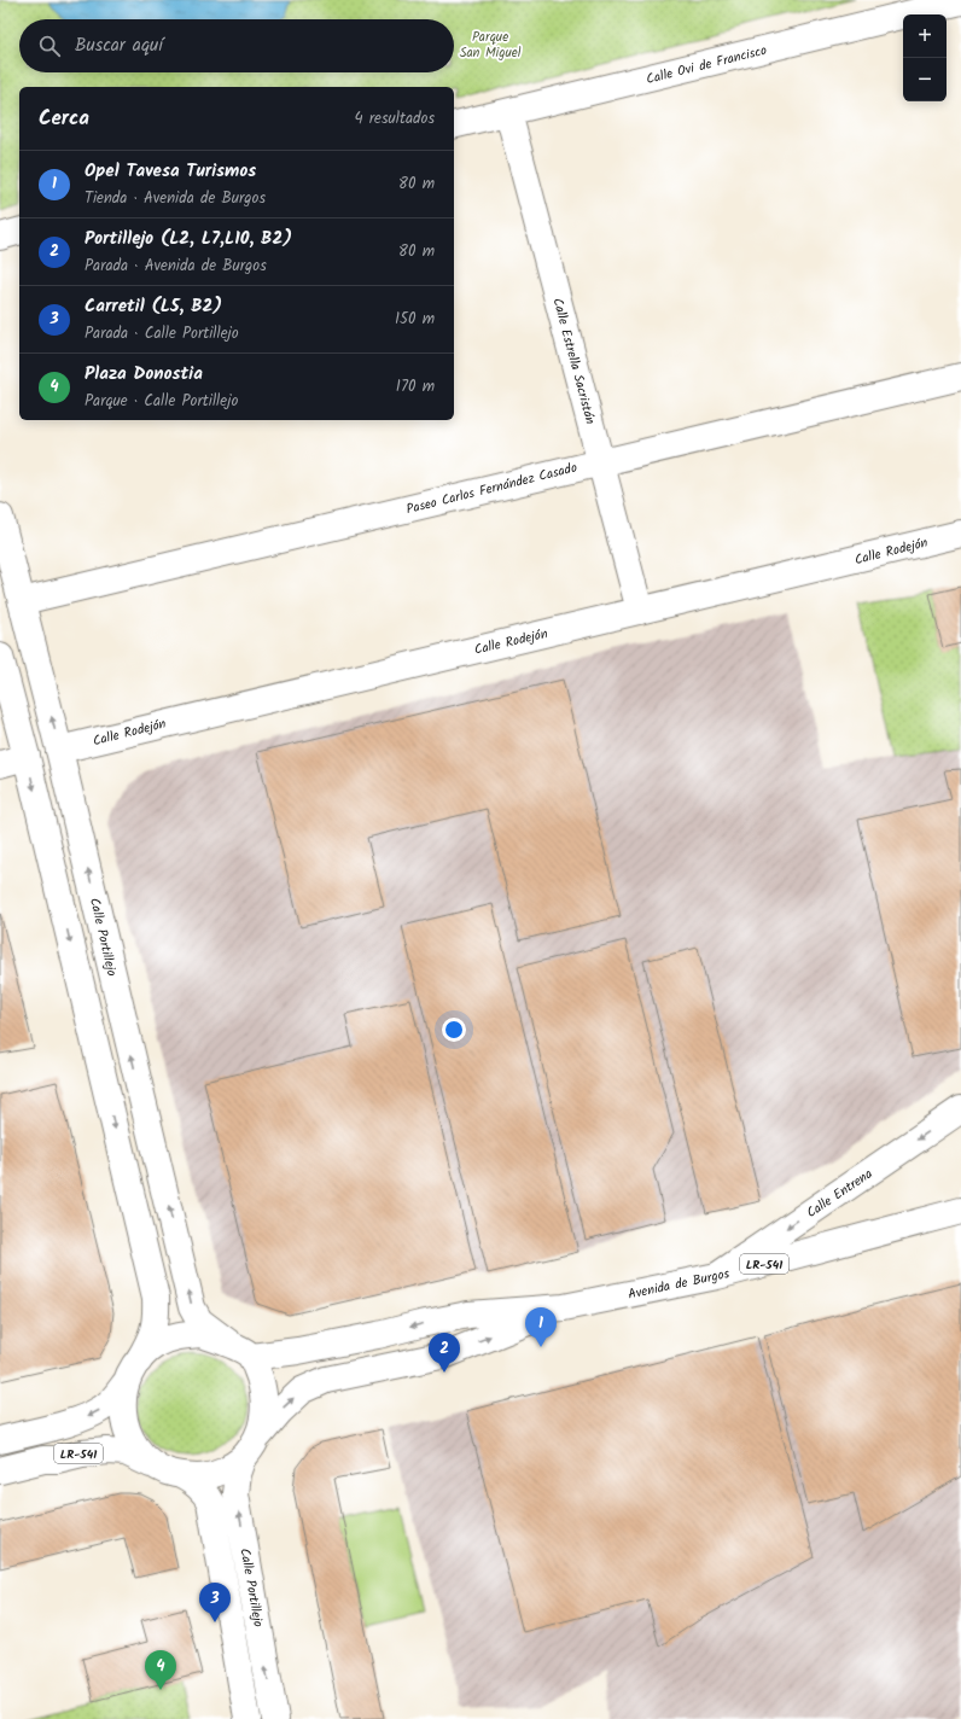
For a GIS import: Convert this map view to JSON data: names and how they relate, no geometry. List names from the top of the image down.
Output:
{
  "streets": {
    "main road": [
      "Calle Ovi de Francisco",
      "Calle Estrella Sacristán",
      "Paseo Carlos Fernández Casado",
      "Calle Rodejón",
      "Calle Portillejo",
      "Calle Entrena",
      "LR-541",
      "Avenida de Burgos"
    ]
  },
  "crossings": [
    ["Calle Ovi de Francisco", "Calle Estrella Sacristán"],
    ["Calle Estrella Sacristán", "Paseo Carlos Fernández Casado"],
    ["Calle Estrella Sacristán", "Calle Rodejón"],
    ["Paseo Carlos Fernández Casado", "Calle Portillejo"],
    ["Calle Rodejón", "Calle Portillejo"],
    ["Calle Portillejo", "LR-541"],
    ["Calle Portillejo", "Avenida de Burgos"],
    ["Calle Entrena", "Avenida de Burgos"],
    ["LR-541", "Avenida de Burgos"]
  ],
  "one_way": ["Calle Entrena"],
  "parks": ["Parque San Miguel"],
  "page": {
    "map_buttons": ["+", "−"],
    "search": "Buscar aquí",
    "heading": ["Cerca", "4 resultados"],
    "list": [
      {
        "mark": "1",
        "name": "Opel Tavesa Turismos",
        "note": "Tienda · Avenida de Burgos",
        "value": "80 m"
      },
      {
        "mark": "2",
        "name": "Portillejo (L2, L7,L10, B2)",
        "note": "Parada · Avenida de Burgos",
        "value": "80 m"
      },
      {
        "mark": "3",
        "name": "Carretil (L5, B2)",
        "note": "Parada · Calle Portillejo",
        "value": "150 m"
      },
      {
        "mark": "4",
        "name": "Plaza Donostia",
        "note": "Parque · Calle Portillejo",
        "value": "170 m"
      }
    ],
    "pins": [
      "1",
      "2",
      "3",
      "4"
    ]
  }
}
